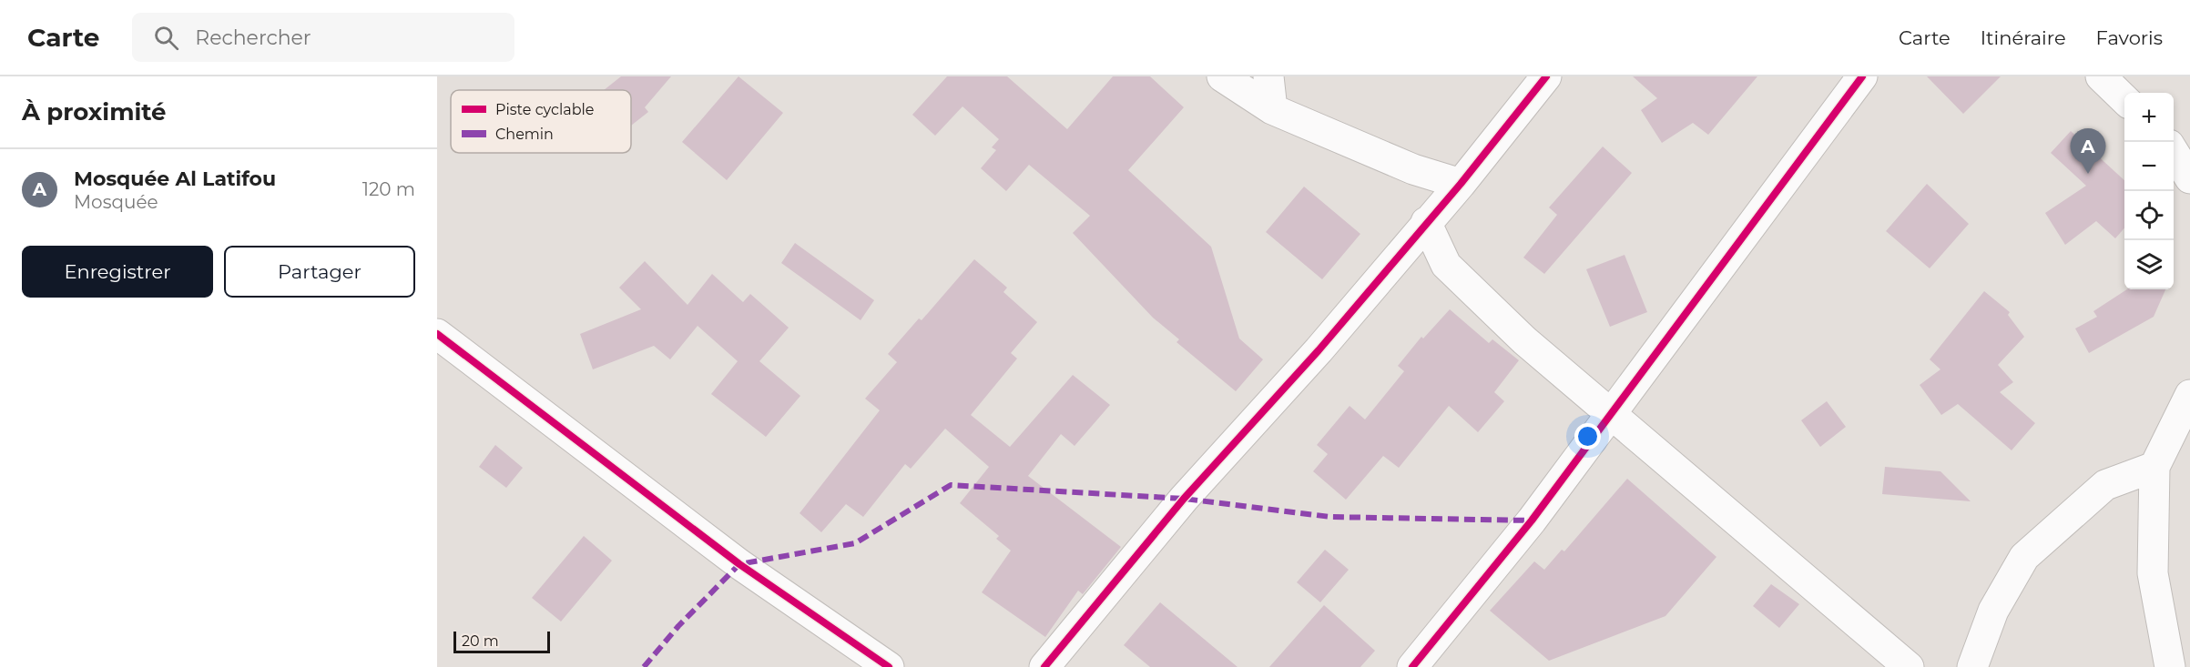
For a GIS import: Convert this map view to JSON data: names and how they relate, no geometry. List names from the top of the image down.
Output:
{
  "legend": ["Piste cyclable", "Chemin"],
  "scale_bar": "20 m",
  "page": {
    "header": "Carte",
    "search": "Rechercher",
    "nav": ["Carte", "Itinéraire", "Favoris"],
    "heading": "À proximité",
    "map_buttons": ["+", "−"],
    "pins": "A",
    "list": [
      {
        "mark": "A",
        "name": "Mosquée Al Latifou",
        "note": "Mosquée",
        "value": "120 m"
      }
    ],
    "buttons": ["Enregistrer", "Partager"],
    "scale": "20 m"
  }
}
